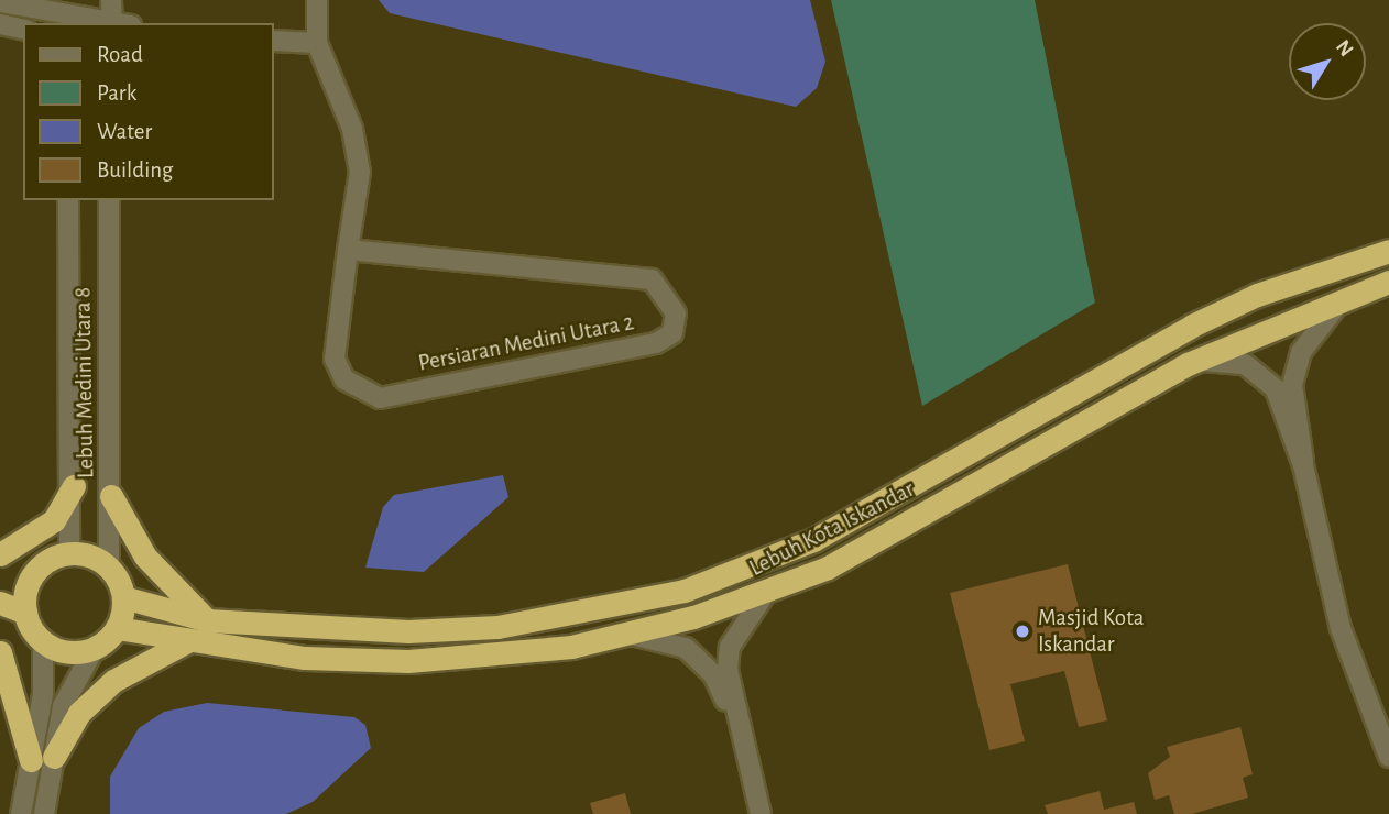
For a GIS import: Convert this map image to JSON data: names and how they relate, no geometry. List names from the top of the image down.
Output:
{
  "streets": {
    "highway": ["Lebuh Kota Iskandar"],
    "street": ["Persiaran Medini Utara 2", "Lebuh Medini Utara 8"]
  },
  "crossings": [
    ["Lebuh Medini Utara 8", "Lebuh Kota Iskandar"]
  ],
  "places": ["Masjid Kota Iskandar"],
  "legend": [
    "Road",
    "Park",
    "Water",
    "Building"
  ],
  "north": "top right"
}
